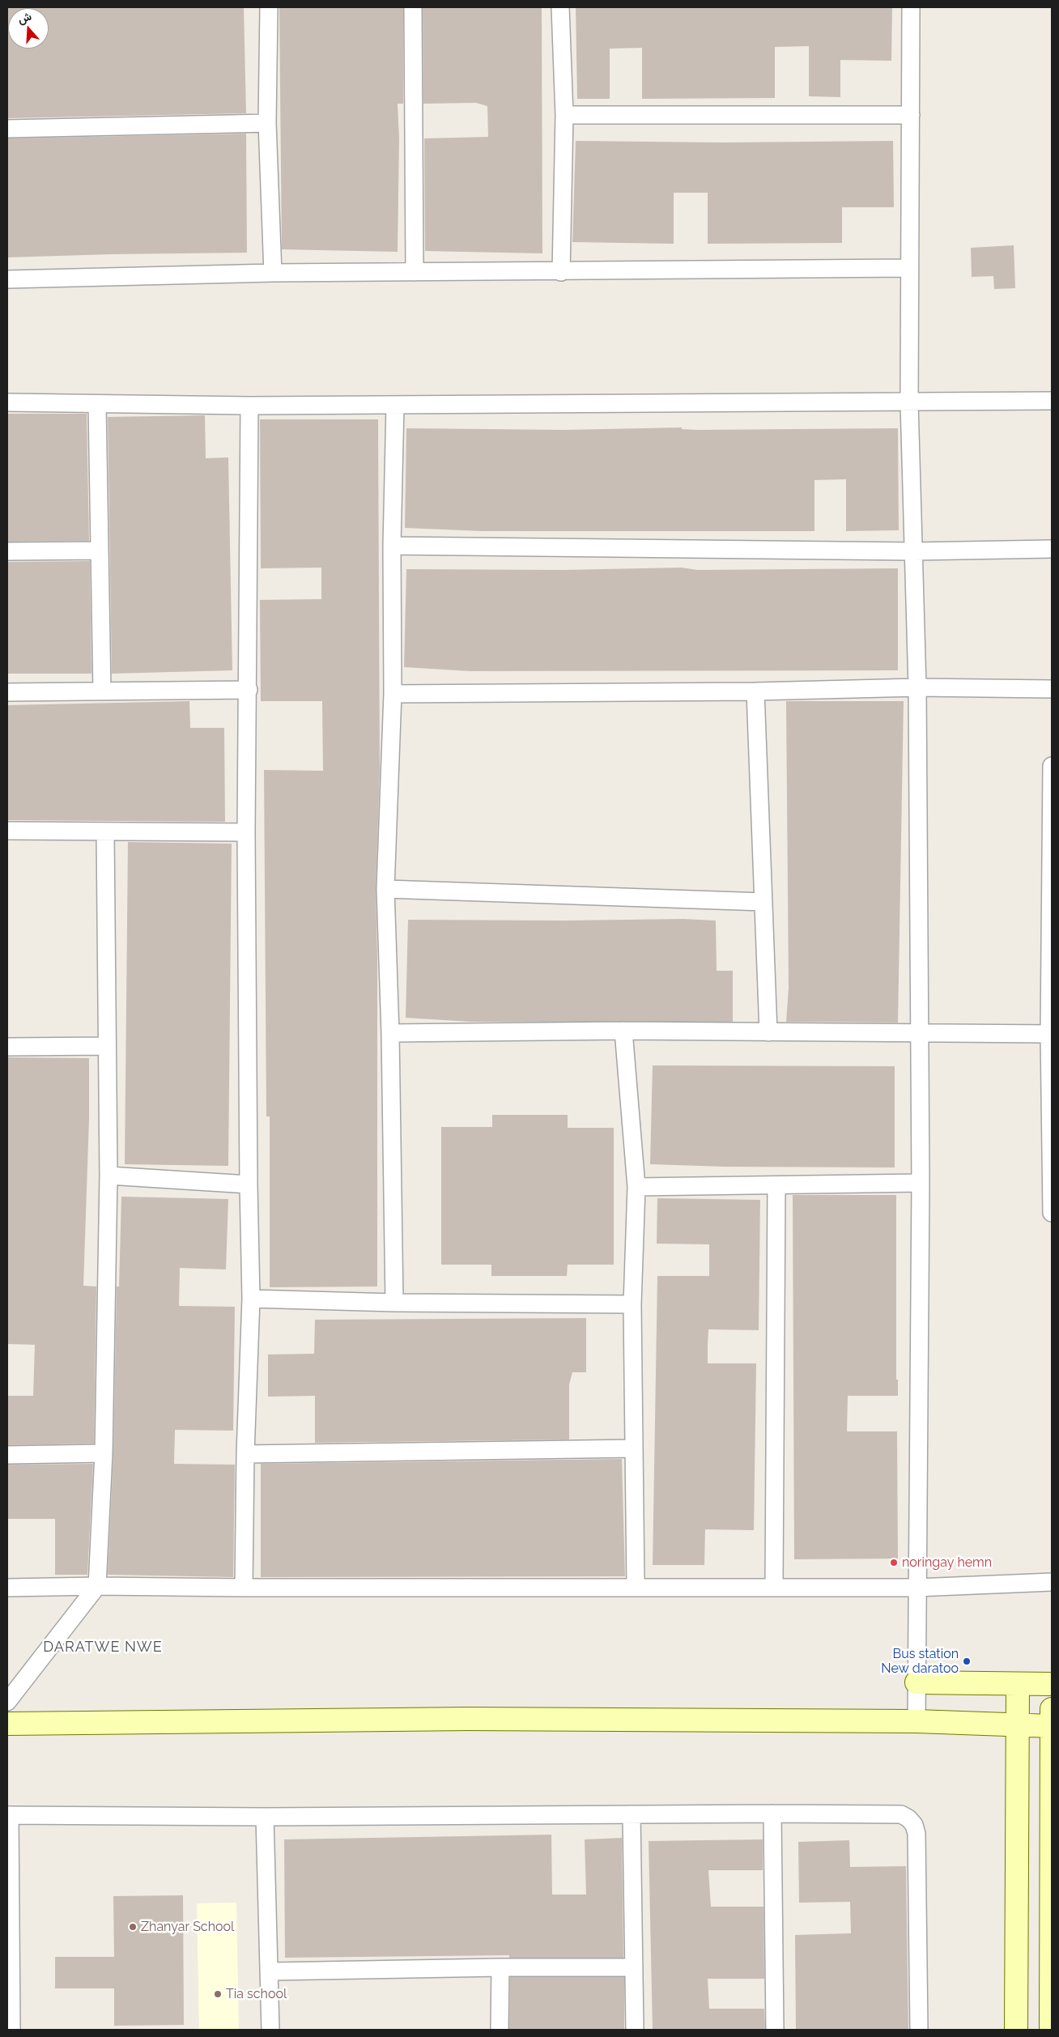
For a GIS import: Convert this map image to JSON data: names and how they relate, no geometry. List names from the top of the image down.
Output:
{
  "districts": ["DARATWE NWE"],
  "places": [
    "noringay hemn",
    "Bus station New daratoo",
    "Zhanyar School",
    "Tia school"
  ],
  "north": "top"
}
